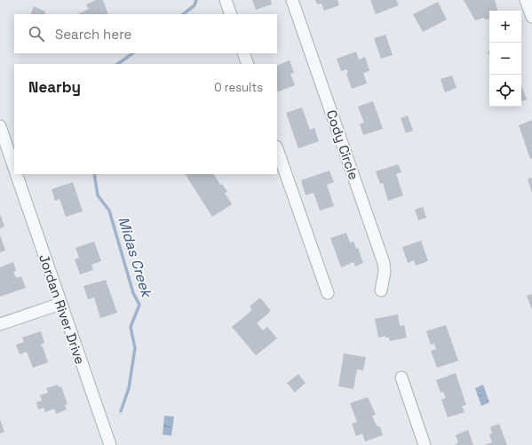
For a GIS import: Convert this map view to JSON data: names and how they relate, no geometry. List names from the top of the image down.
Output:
{
  "streets": {
    "street": ["Cody Circle", "Jordan River Drive"]
  },
  "water": ["Midas Creek"],
  "page": {
    "map_buttons": ["+", "−"],
    "search": "Search here",
    "heading": ["Nearby", "0 results"]
  }
}
